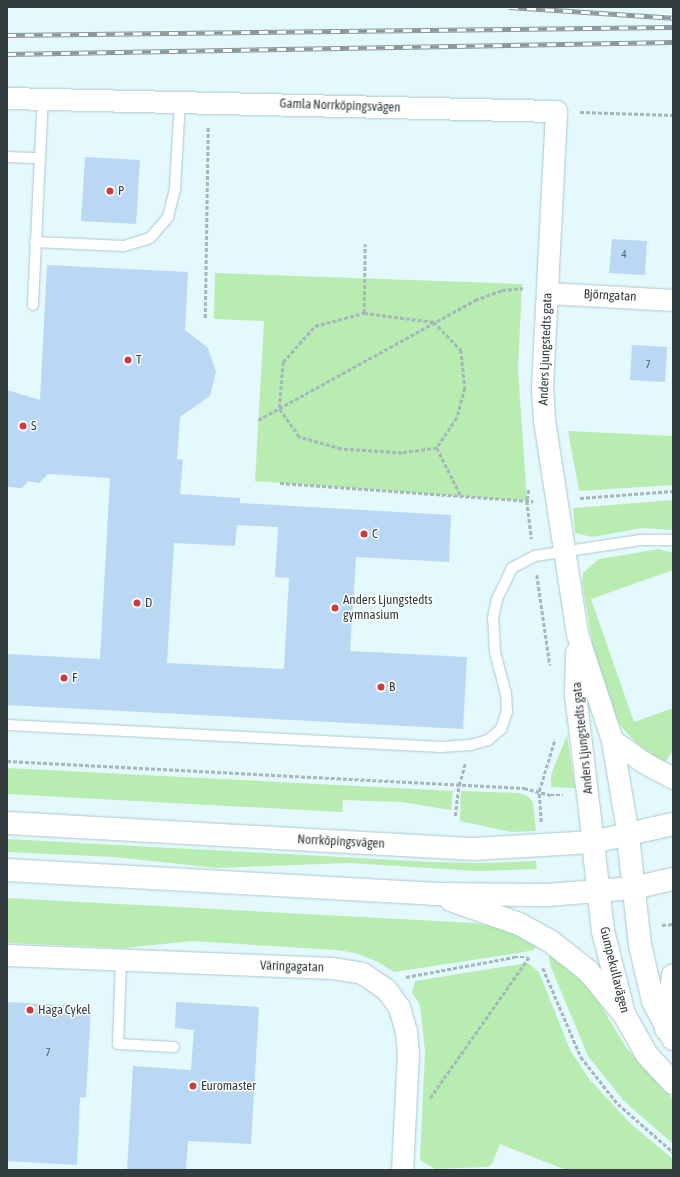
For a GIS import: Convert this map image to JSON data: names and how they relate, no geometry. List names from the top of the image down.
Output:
{
  "streets": {
    "main road": ["Norrköpingsvägen", "Gumpekullavägen"],
    "street": [
      "Gamla Norrköpingsvägen",
      "Björngatan",
      "Anders Ljungstedts gata",
      "Väringagatan"
    ]
  },
  "crossings": [
    ["Gamla Norrköpingsvägen", "Anders Ljungstedts gata"],
    ["Björngatan", "Anders Ljungstedts gata"],
    ["Anders Ljungstedts gata", "Norrköpingsvägen"],
    ["Anders Ljungstedts gata", "Gumpekullavägen"],
    ["Norrköpingsvägen", "Gumpekullavägen"]
  ],
  "places": [
    "P",
    "T",
    "S",
    "C",
    "D",
    "Anders Ljungstedts gymnasium",
    "F",
    "B",
    "Haga Cykel",
    "Euromaster"
  ],
  "house_numbers": ["4", "7", "7"]
}
